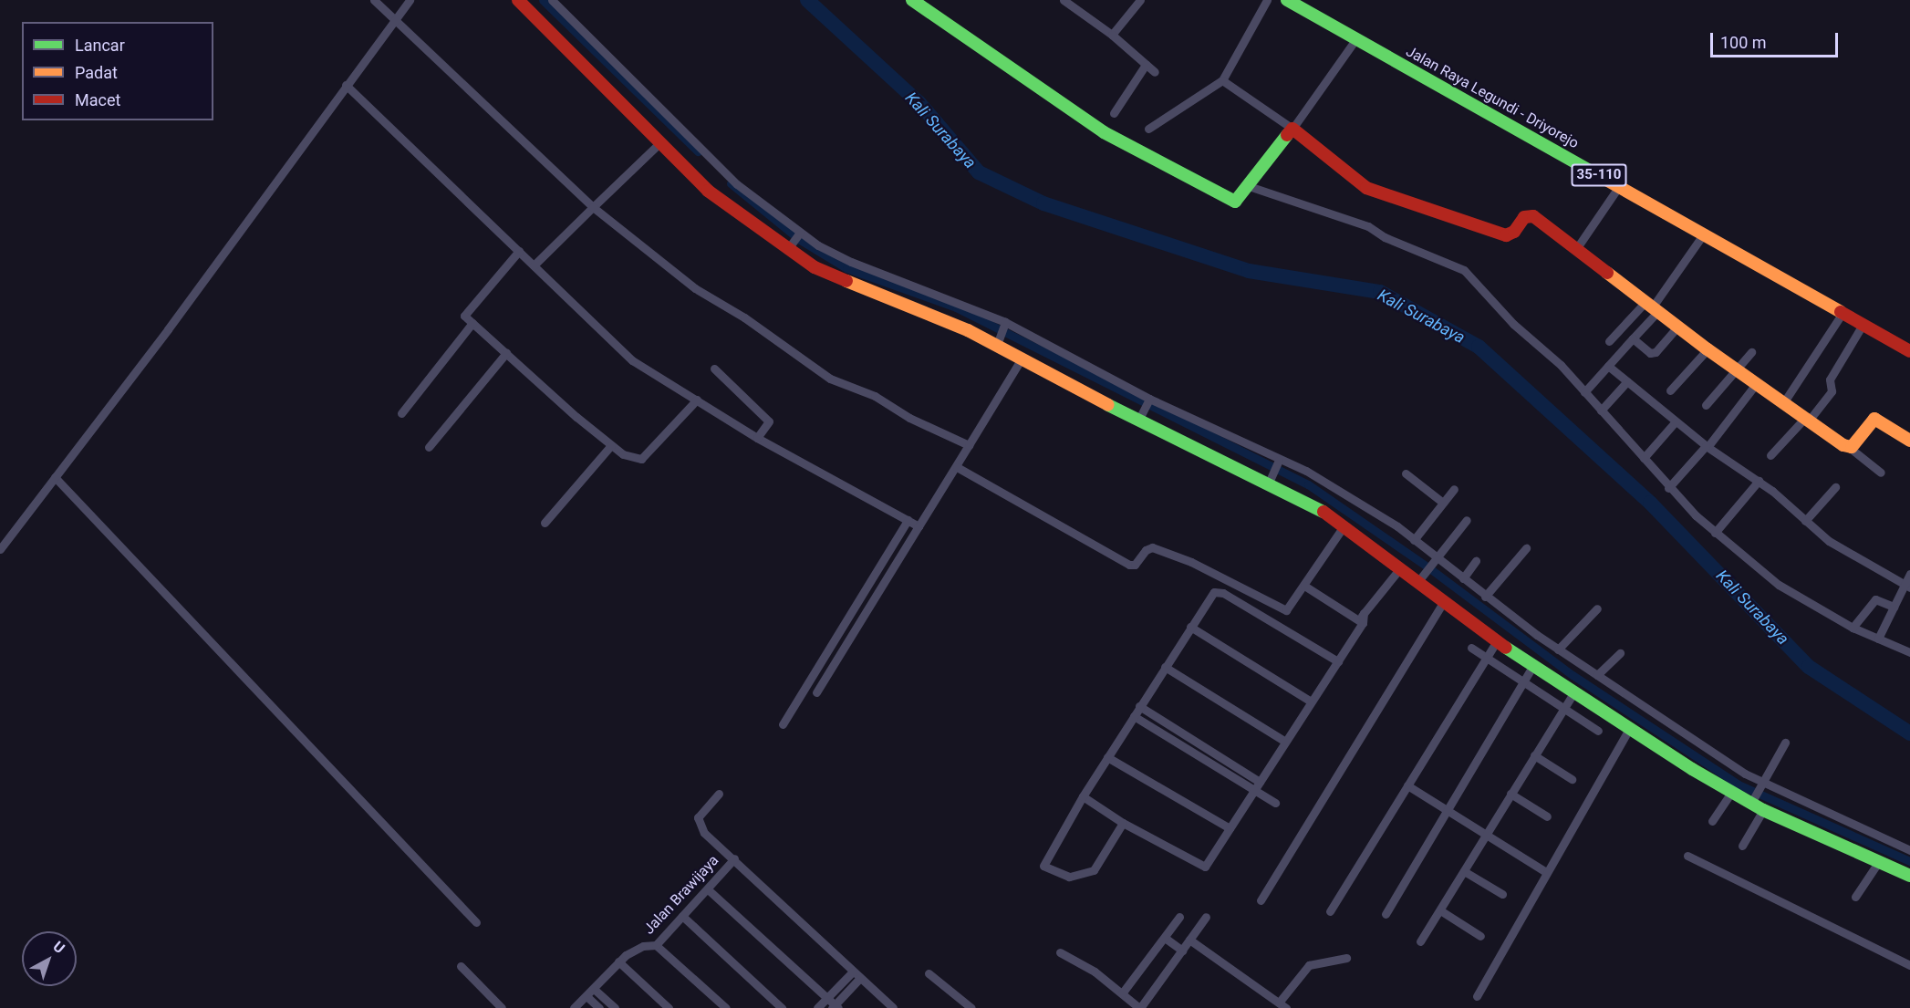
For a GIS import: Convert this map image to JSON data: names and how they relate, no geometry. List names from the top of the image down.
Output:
{
  "streets": {
    "street": ["Jalan Raya Legundi - Driyorejo", "35-110", "Jalan Brawijaya"]
  },
  "water": ["Kali Surabaya"],
  "legend": ["Lancar", "Padat", "Macet"],
  "scale_bar": "100 m",
  "north": "top right"
}
